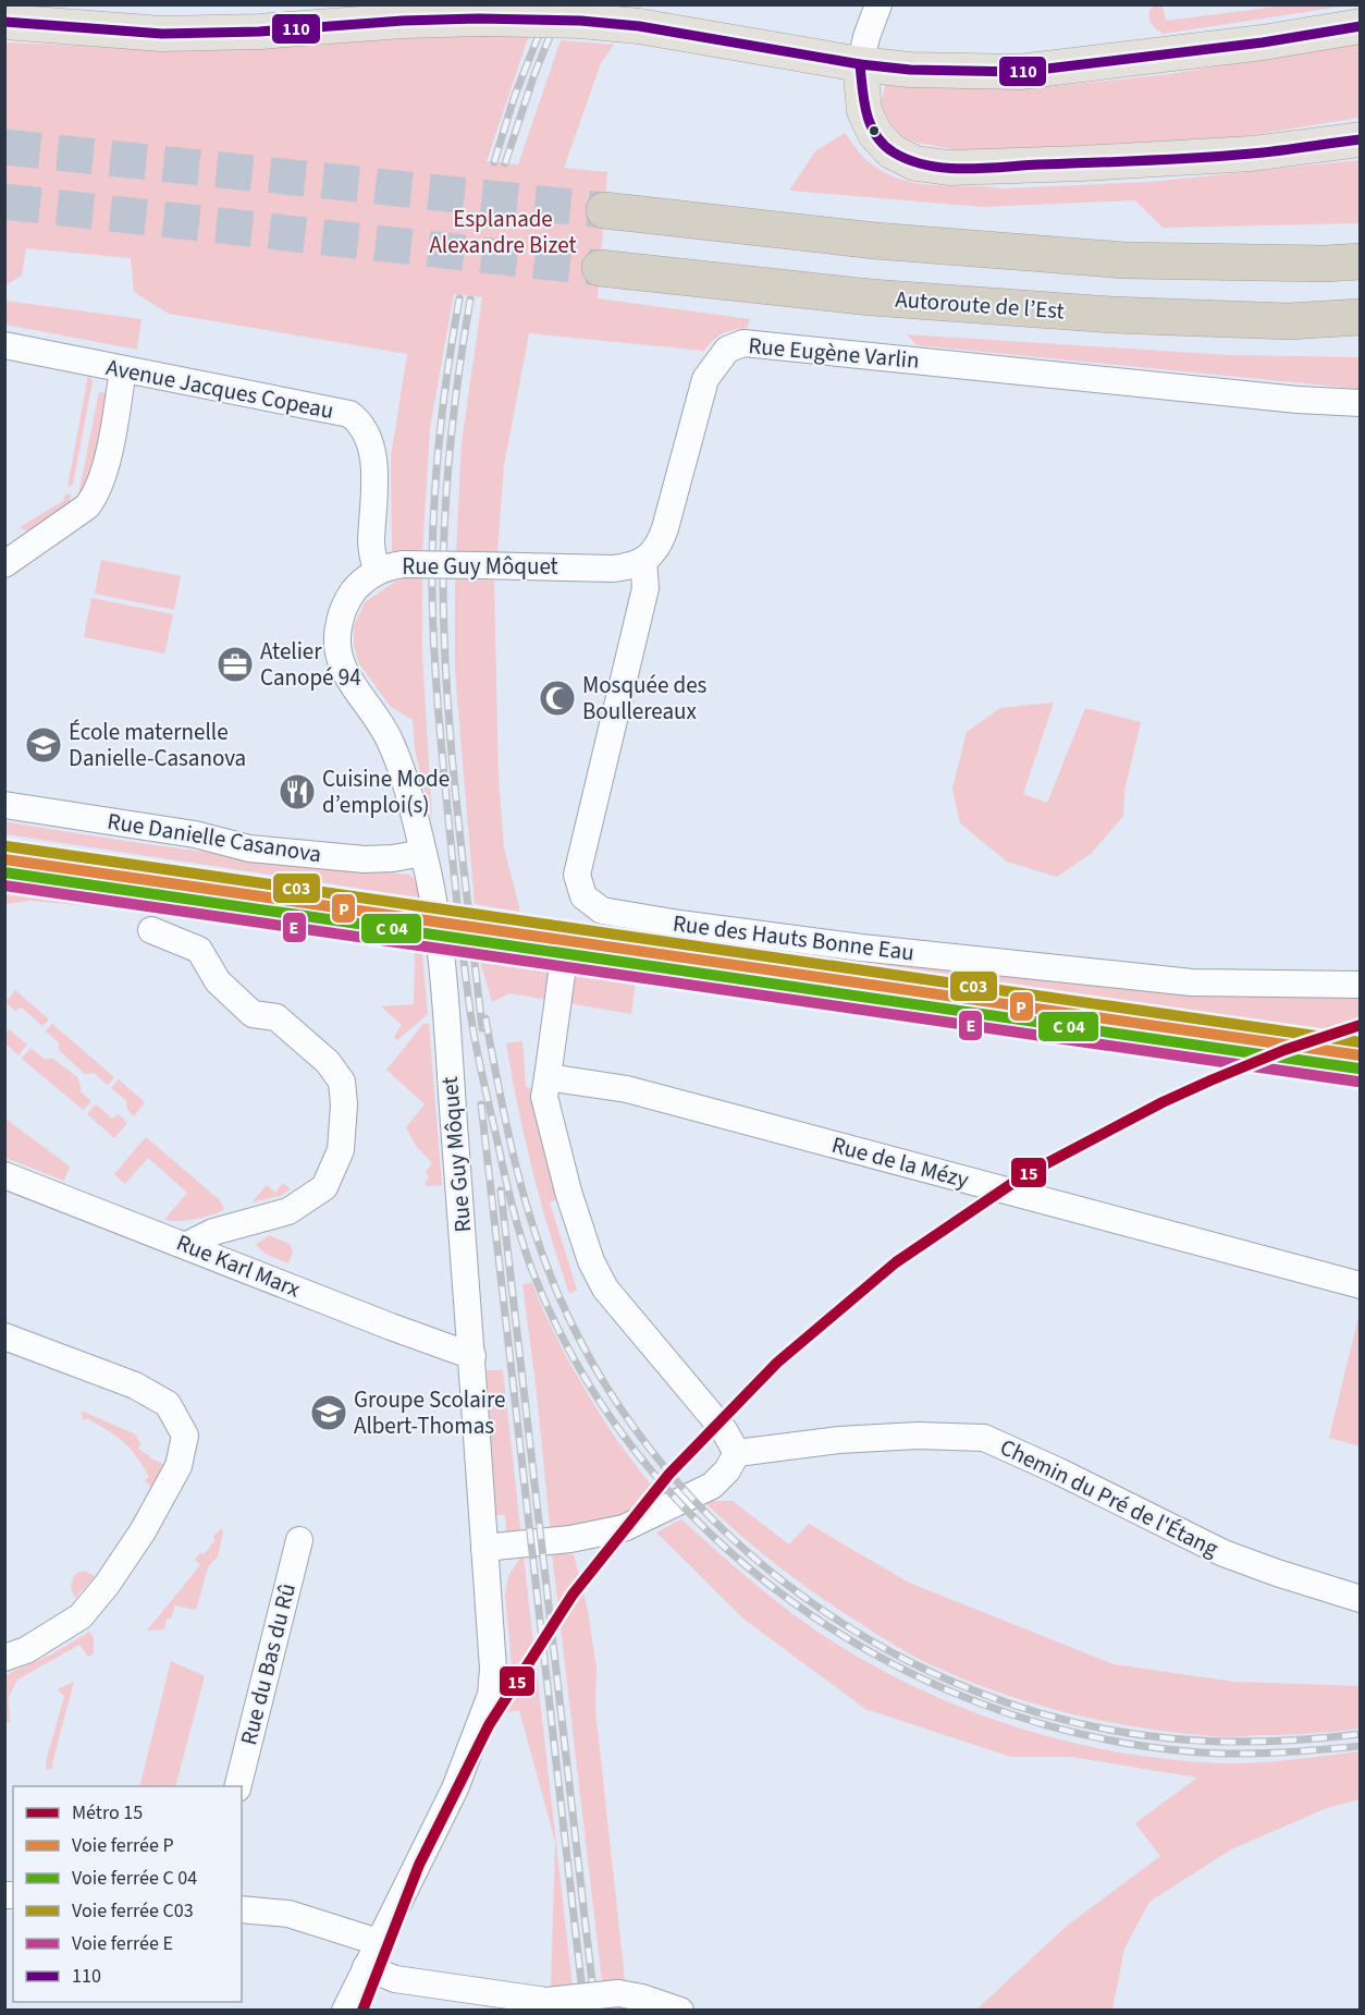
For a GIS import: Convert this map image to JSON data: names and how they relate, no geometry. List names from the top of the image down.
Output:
{
  "streets": {
    "highway": ["Autoroute de l’Est"],
    "street": [
      "Rue Eugène Varlin",
      "Avenue Jacques Copeau",
      "Rue Guy Môquet",
      "Rue Danielle Casanova",
      "Rue des Hauts Bonne Eau",
      "Rue de la Mézy",
      "Rue Karl Marx",
      "Chemin du Pré de l'Étang",
      "Rue du Bas du Rû"
    ]
  },
  "crossings": [
    ["Rue Eugène Varlin", "Rue Guy Môquet"],
    ["Rue Eugène Varlin", "Rue des Hauts Bonne Eau"],
    ["Avenue Jacques Copeau", "Rue Guy Môquet"],
    ["Rue Guy Môquet", "Rue Danielle Casanova"],
    ["Rue Guy Môquet", "Rue des Hauts Bonne Eau"],
    ["Rue Guy Môquet", "Rue Karl Marx"]
  ],
  "parks": ["Esplanade Alexandre Bizet"],
  "places": {
    "office": ["Atelier Canopé 94"],
    "mosque": ["Mosquée des Boullereaux"],
    "school or university": ["École maternelle Danielle-Casanova", "Groupe Scolaire Albert-Thomas"],
    "restaurant": ["Cuisine Mode d’emploi(s)"]
  },
  "lines": [
    "transit line 110",
    "rail line C03",
    "rail line P",
    "rail line E",
    "metro line 15"
  ],
  "legend": [
    "Métro 15",
    "Voie ferrée P",
    "Voie ferrée C 04",
    "Voie ferrée C03",
    "Voie ferrée E",
    "110"
  ]
}
